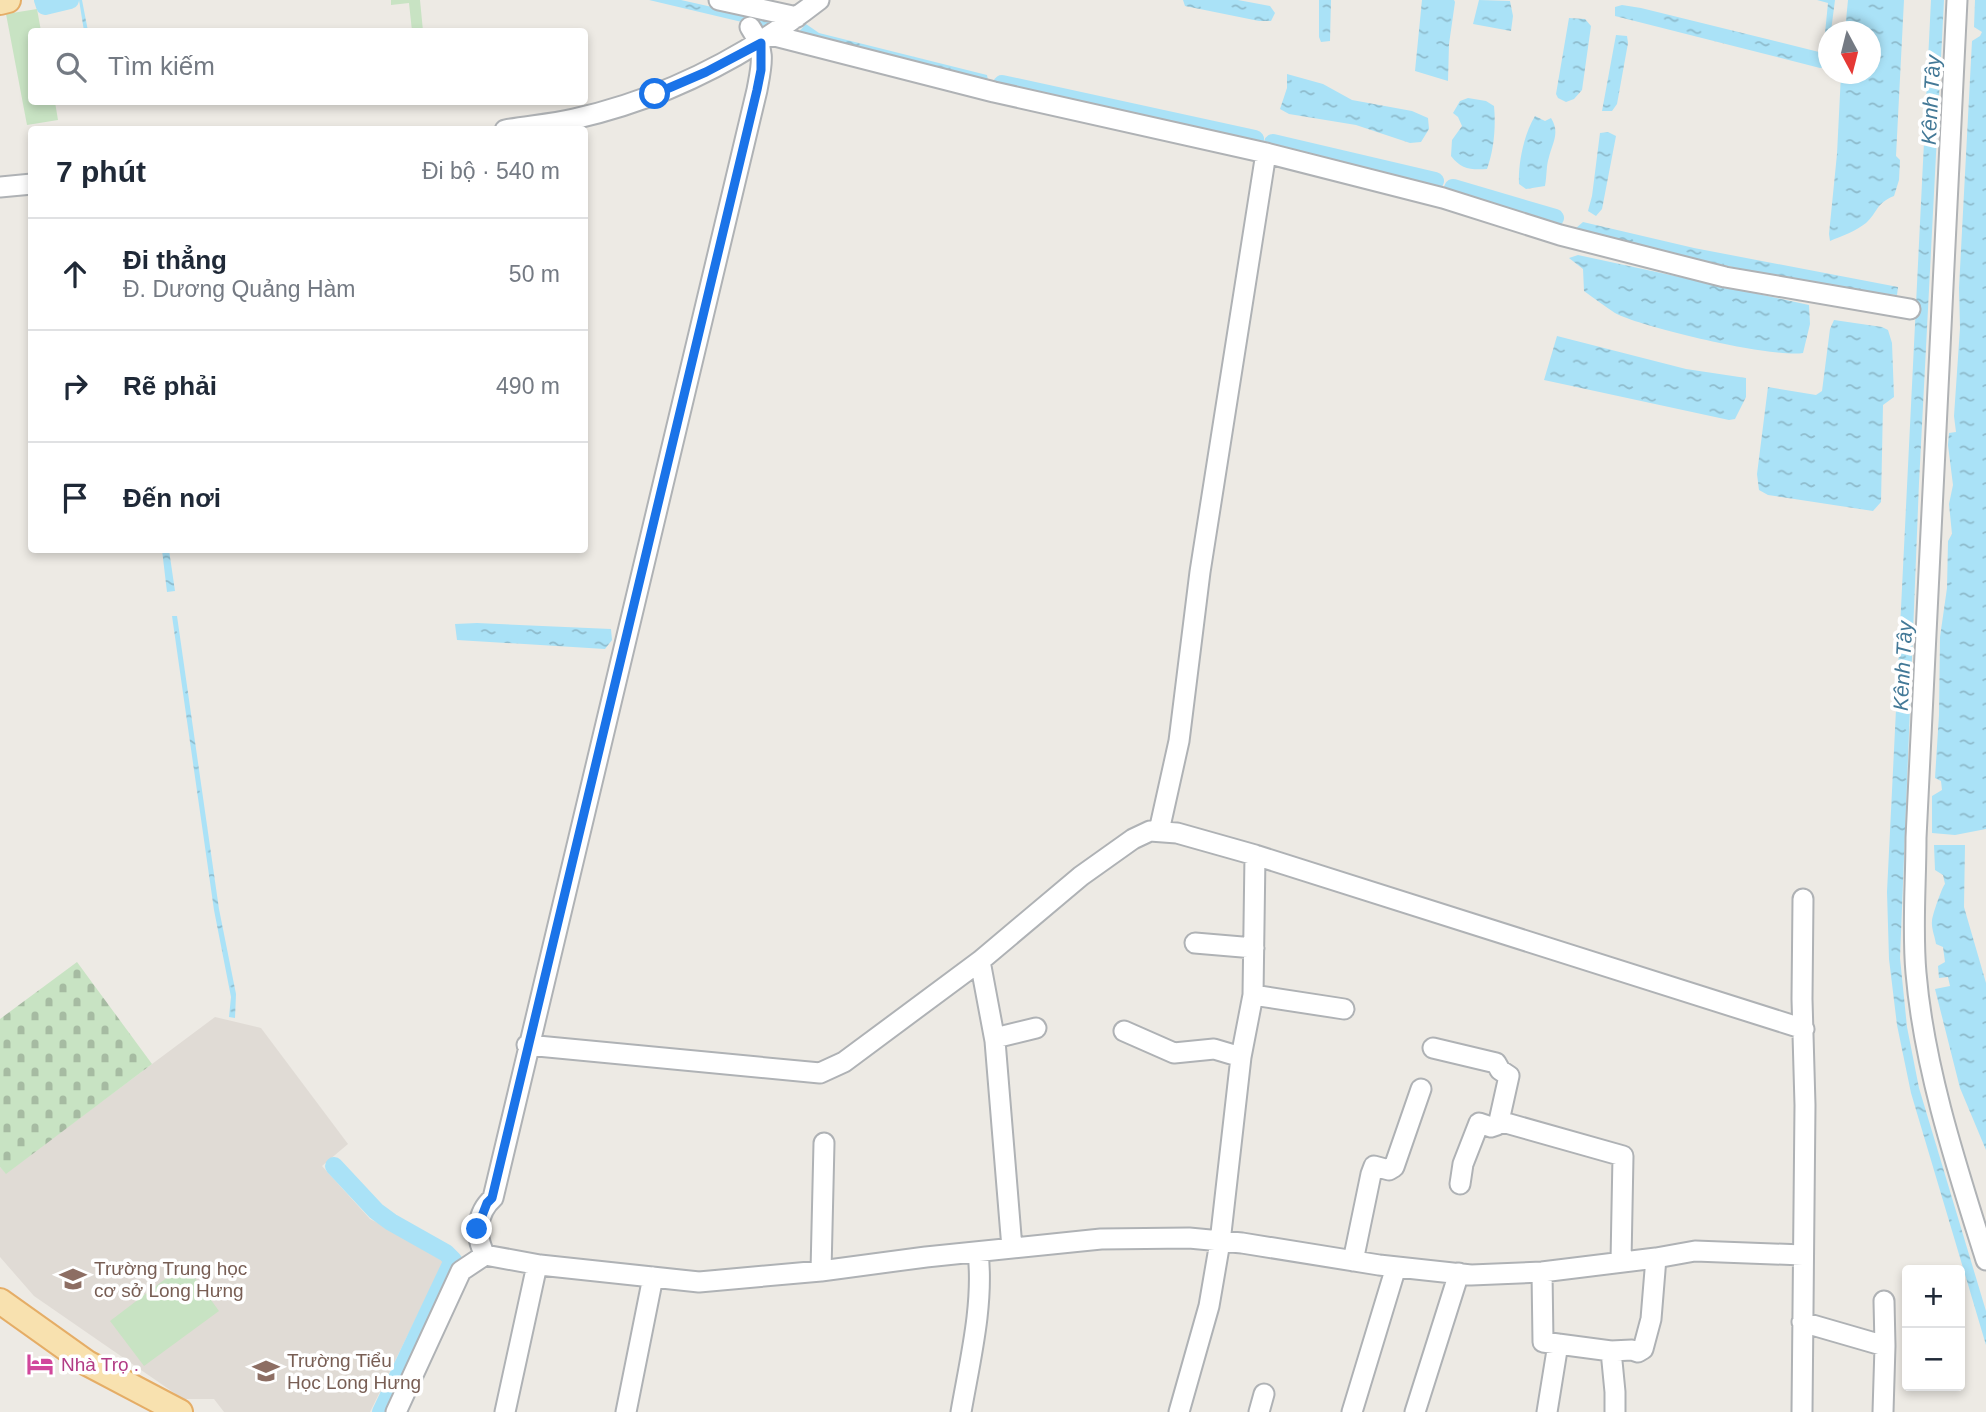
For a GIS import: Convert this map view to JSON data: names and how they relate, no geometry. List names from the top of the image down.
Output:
{
  "water": ["Kênh Tây"],
  "places": {
    "school or university": ["Trường Trung học cơ sở Long Hưng", "Trường Tiểu Học Long Hưng"],
    "hotel": ["Nhà Trọ ."]
  },
  "north": "bottom",
  "page": {
    "search": "Tìm kiếm",
    "heading": ["7 phút", "Đi bộ · 540 m"],
    "list": [
      ["Đi thẳng", "Đ. Dương Quảng Hàm", "50 m"],
      ["Rẽ phải", "490 m"],
      "Đến nơi"
    ],
    "map_buttons": ["+", "−"]
  }
}
